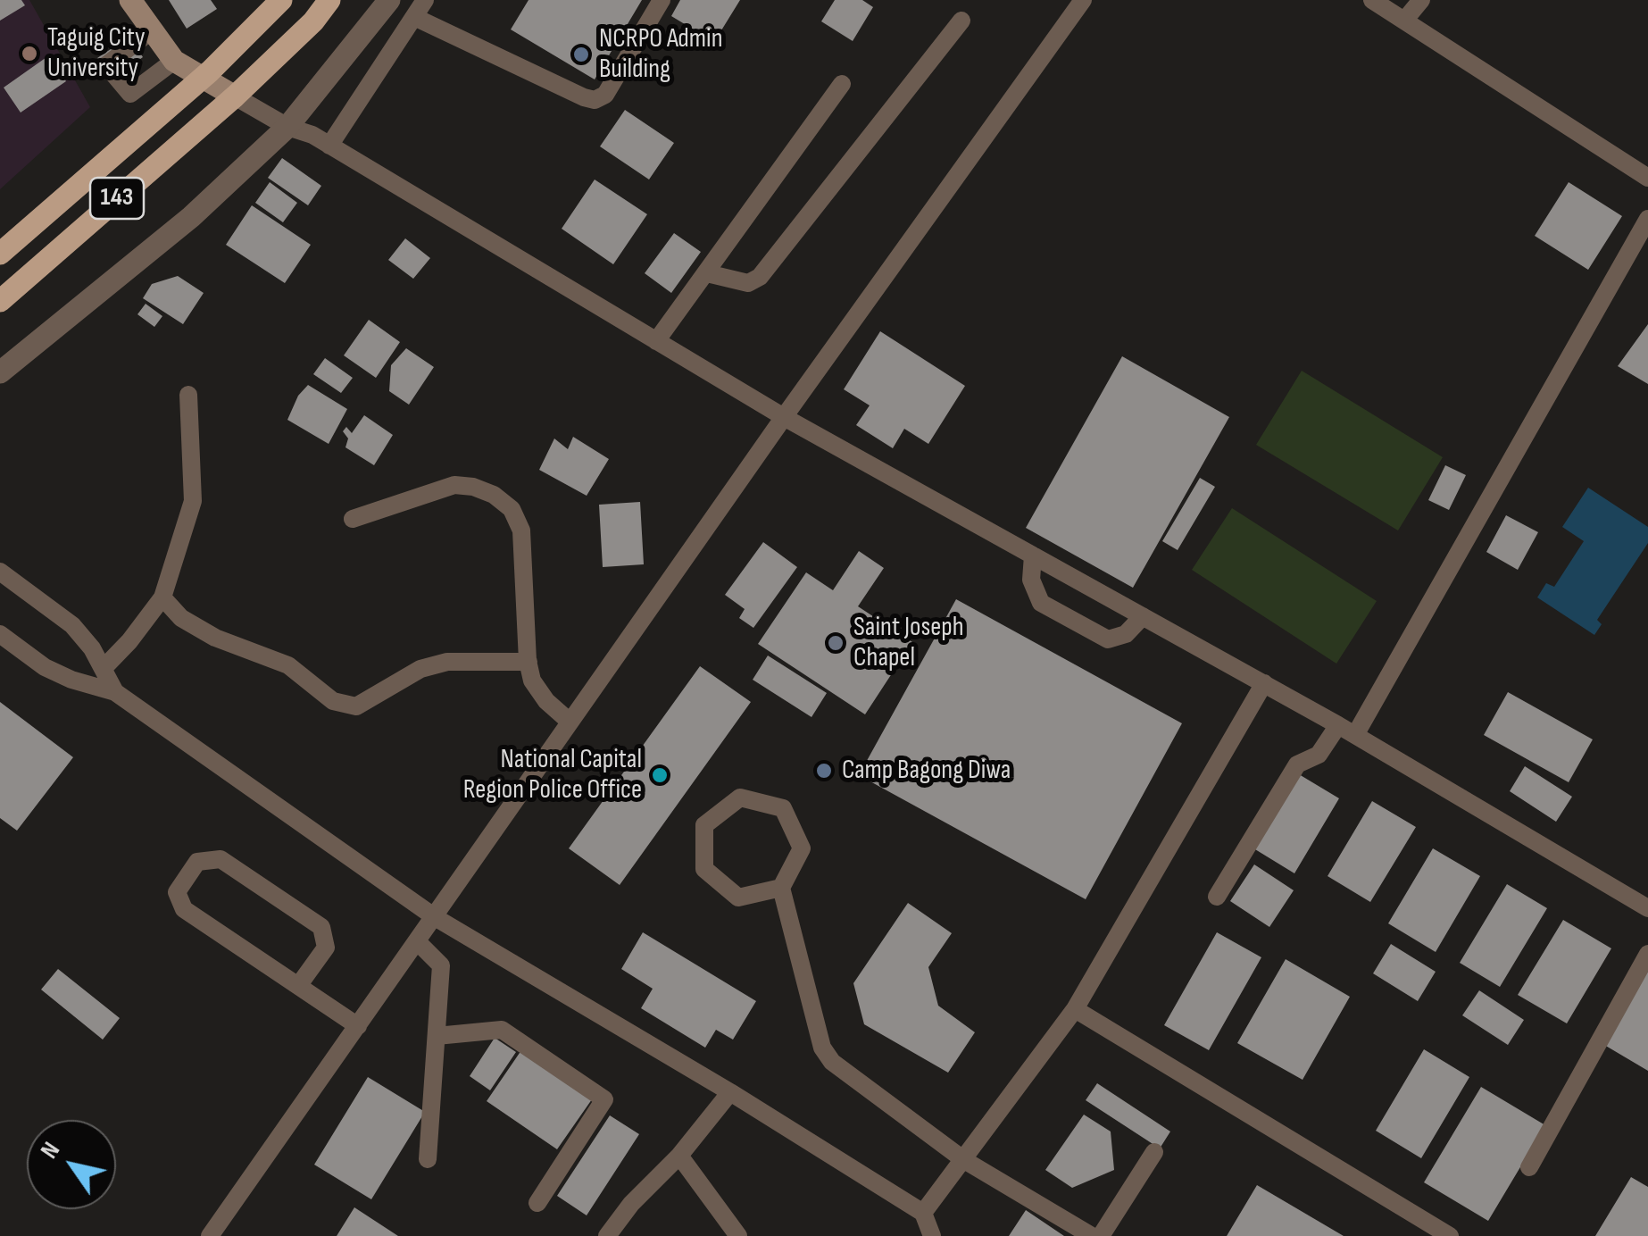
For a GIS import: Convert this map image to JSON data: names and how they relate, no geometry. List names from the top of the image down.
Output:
{
  "streets": {
    "main road": ["143"]
  },
  "places": [
    "Taguig City University",
    "NCRPO Admin Building",
    "Saint Joseph Chapel",
    "Camp Bagong Diwa",
    "National Capital Region Police Office"
  ],
  "north": "top left"
}
